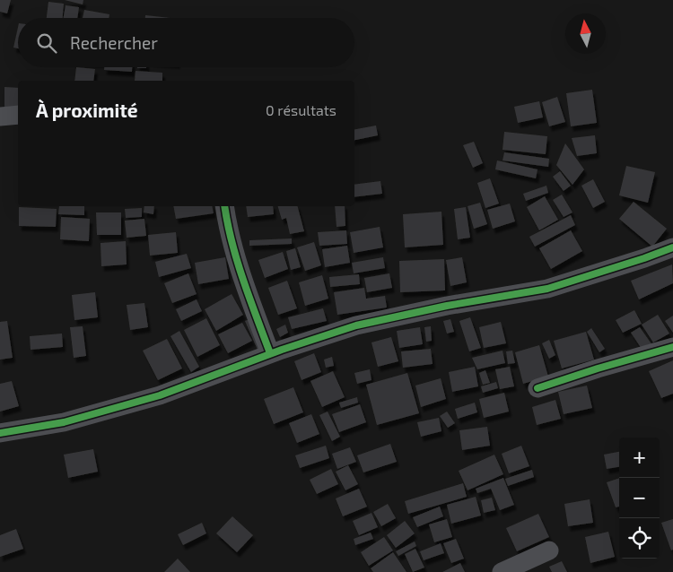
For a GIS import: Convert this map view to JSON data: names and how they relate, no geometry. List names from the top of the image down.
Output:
{
  "north": "top",
  "page": {
    "search": "Rechercher",
    "heading": ["À proximité", "0 résultats"],
    "map_buttons": ["+", "−"]
  }
}
